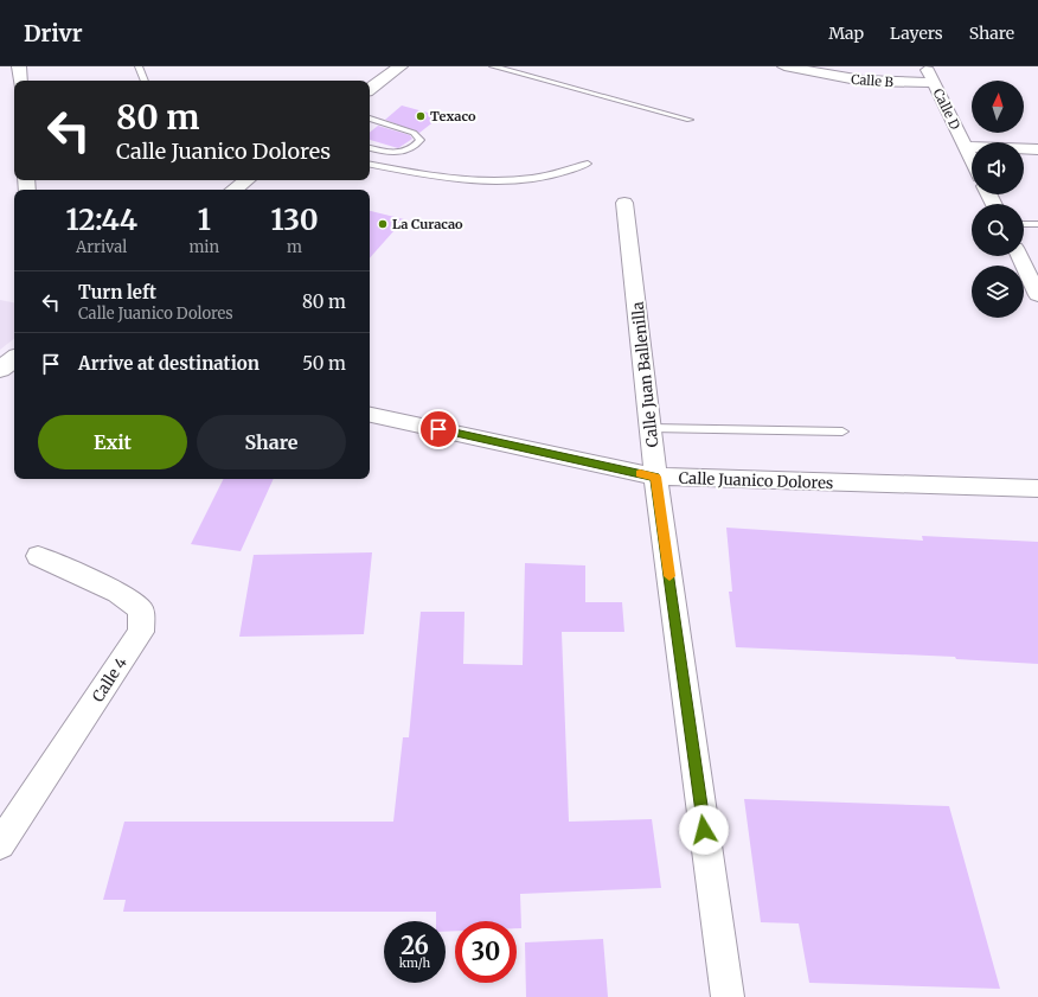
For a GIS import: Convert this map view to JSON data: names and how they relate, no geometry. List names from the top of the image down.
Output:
{
  "streets": {
    "street": [
      "Calle B",
      "Calle D",
      "Calle Juan Ballenilla",
      "Calle Juanico Dolores",
      "Calle 4"
    ]
  },
  "crossings": [
    ["Calle B", "Calle D"],
    ["Calle Juan Ballenilla", "Calle Juanico Dolores"]
  ],
  "places": ["Texaco", "La Curacao"],
  "north": "top",
  "page": {
    "header": "Drivr",
    "nav": ["Map", "Layers", "Share"],
    "turn": ["80 m", "Calle Juanico Dolores"],
    "eta": [
      "12:44",
      "Arrival",
      "1",
      "min",
      "130",
      "m"
    ],
    "list": [
      {
        "name": "Turn left",
        "note": "Calle Juanico Dolores",
        "value": "80 m"
      },
      {
        "name": "Arrive at destination",
        "value": "50 m"
      }
    ],
    "buttons": ["Exit", "Share"],
    "speed": "26 km/h",
    "limit": "30"
  }
}
